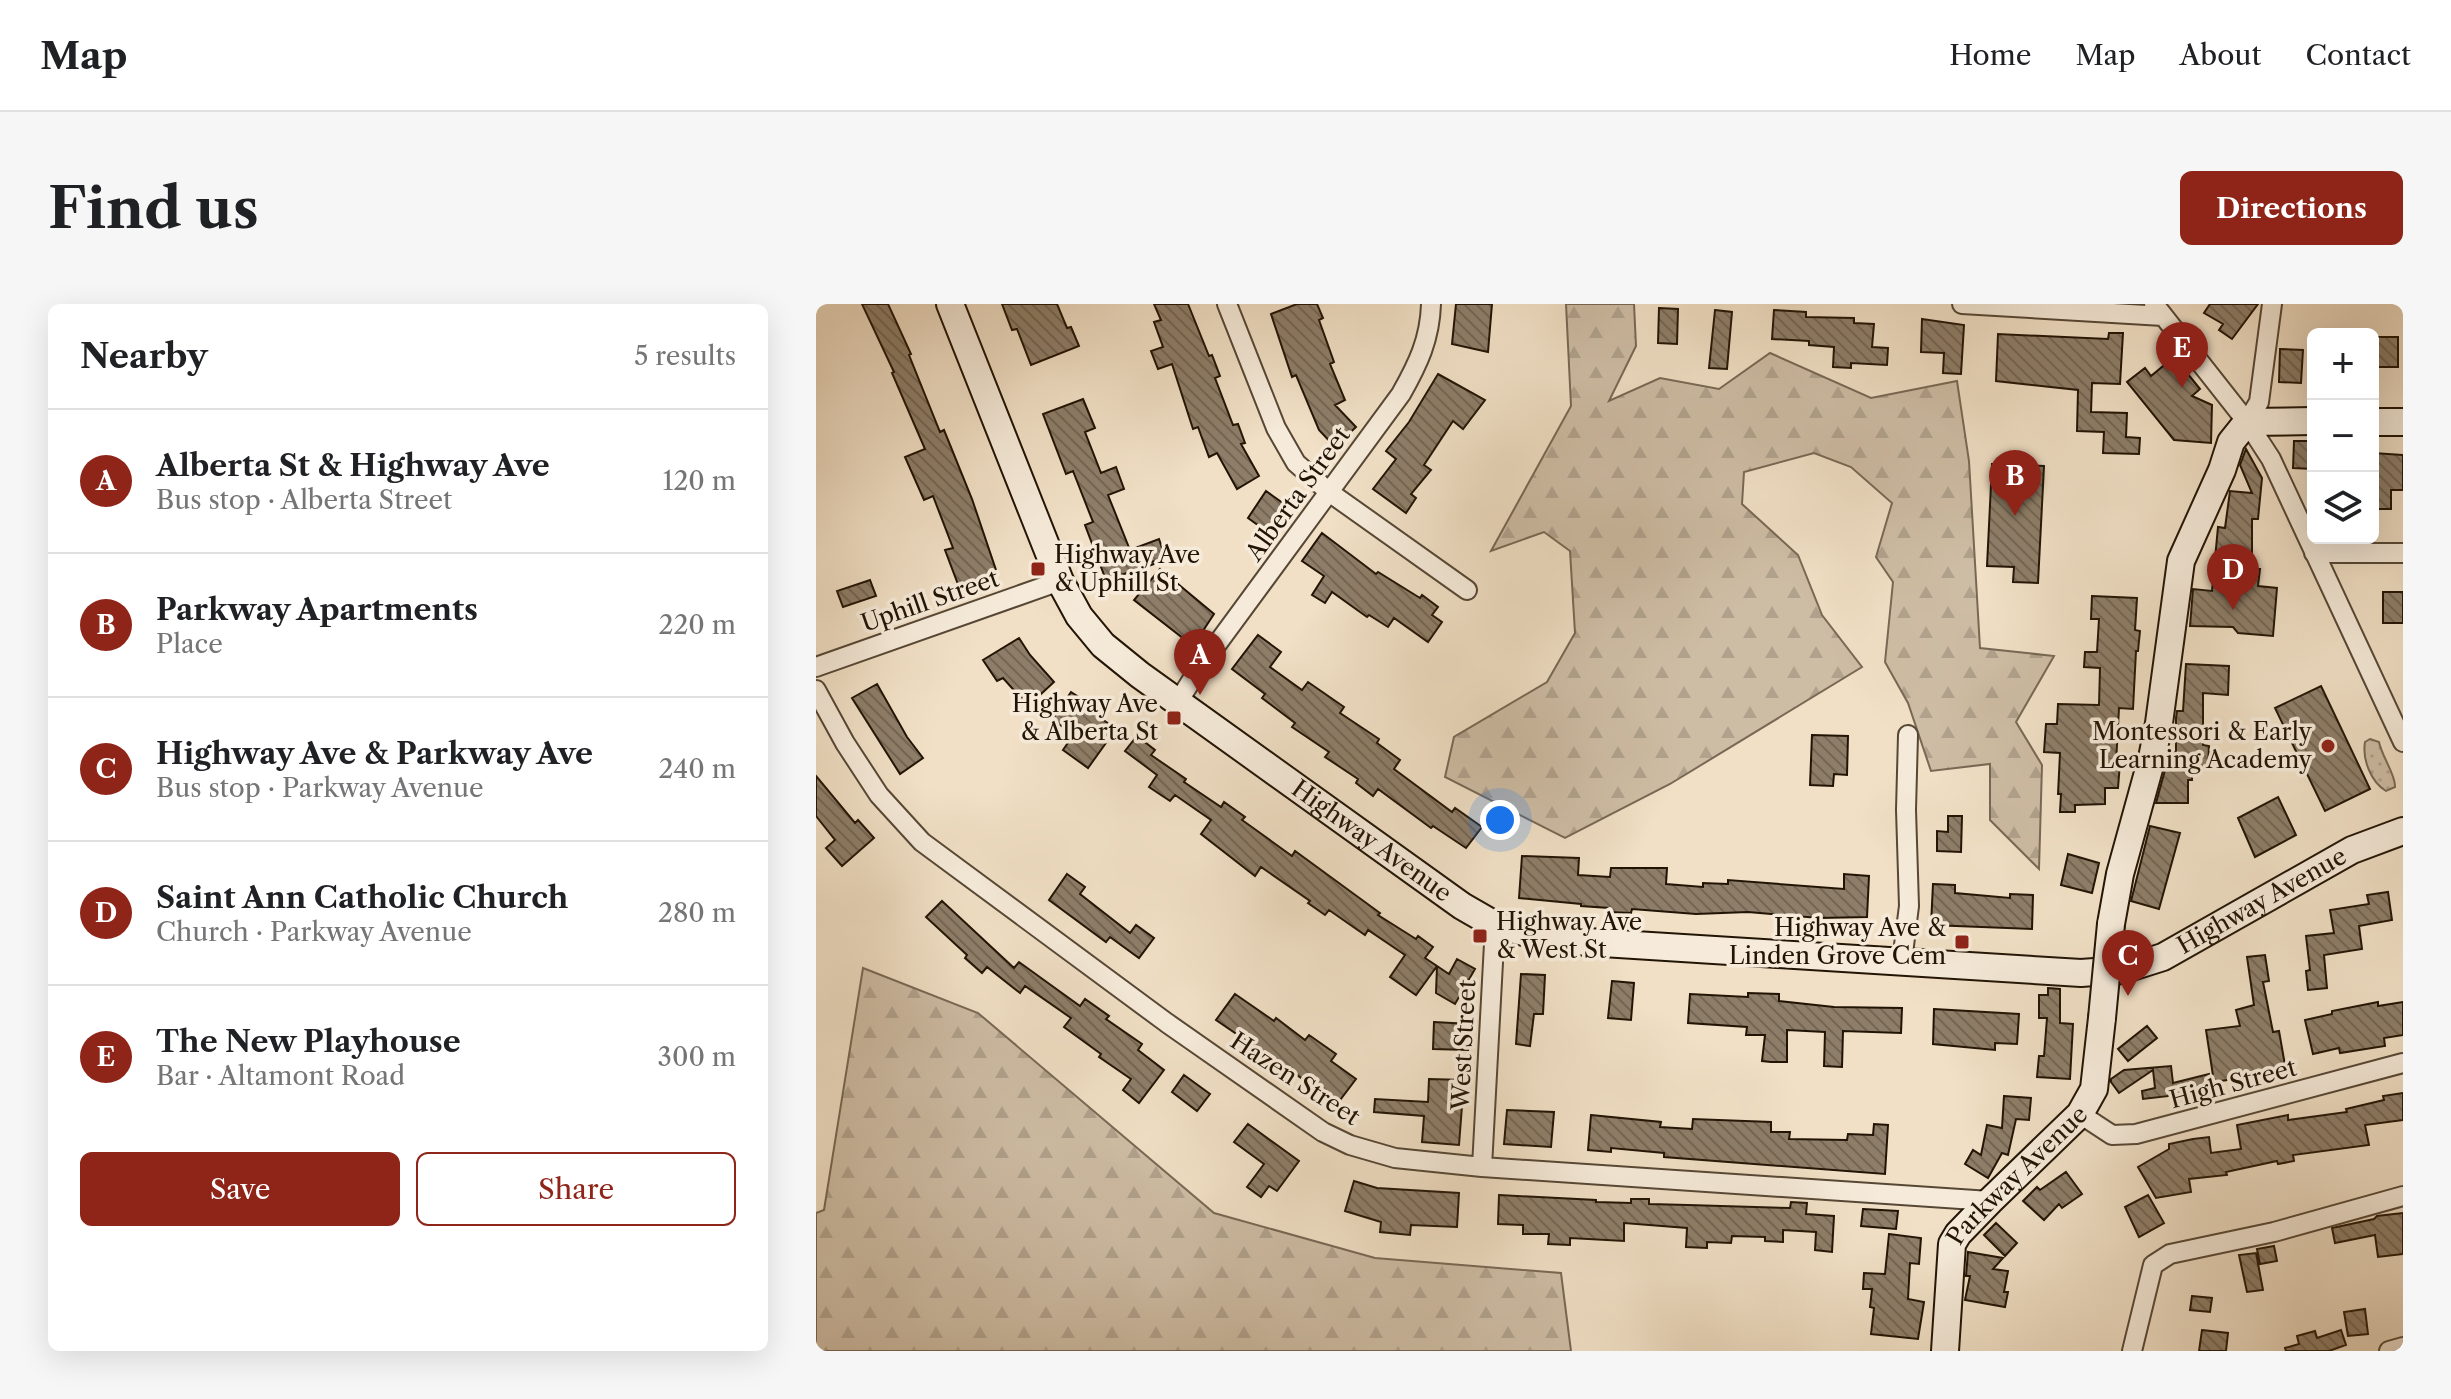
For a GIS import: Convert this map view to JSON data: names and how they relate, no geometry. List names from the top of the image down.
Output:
{
  "streets": {
    "main road": ["Highway Avenue", "Parkway Avenue"],
    "street": [
      "Alberta Street",
      "Uphill Street",
      "West Street",
      "Hazen Street",
      "High Street"
    ]
  },
  "crossings": [
    ["Alberta Street", "Highway Avenue"],
    ["Uphill Street", "Highway Avenue"],
    ["Highway Avenue", "West Street"],
    ["West Street", "Hazen Street"],
    ["Hazen Street", "Parkway Avenue"],
    ["High Street", "Parkway Avenue"]
  ],
  "places": {
    "transit": [
      "Highway Ave & Uphill St",
      "Highway Ave & Alberta St",
      "Highway Ave & West St",
      "Highway Ave & Linden Grove Cem"
    ],
    "other": ["Montessori & Early Learning Academy"]
  },
  "page": {
    "header": "Map",
    "nav": [
      "Home",
      "Map",
      "About",
      "Contact"
    ],
    "buttons": [
      "Directions",
      ["Save", "Share"]
    ],
    "title": "Find us",
    "heading": ["Nearby", "5 results"],
    "pins": [
      "E",
      "B",
      "D",
      "A",
      "C"
    ],
    "map_buttons": ["+", "−"],
    "list": [
      {
        "mark": "A",
        "name": "Alberta St & Highway Ave",
        "note": "Bus stop · Alberta Street",
        "value": "120 m"
      },
      {
        "mark": "B",
        "name": "Parkway Apartments",
        "note": "Place",
        "value": "220 m"
      },
      {
        "mark": "C",
        "name": "Highway Ave & Parkway Ave",
        "note": "Bus stop · Parkway Avenue",
        "value": "240 m"
      },
      {
        "mark": "D",
        "name": "Saint Ann Catholic Church",
        "note": "Church · Parkway Avenue",
        "value": "280 m"
      },
      {
        "mark": "E",
        "name": "The New Playhouse",
        "note": "Bar · Altamont Road",
        "value": "300 m"
      }
    ]
  }
}
